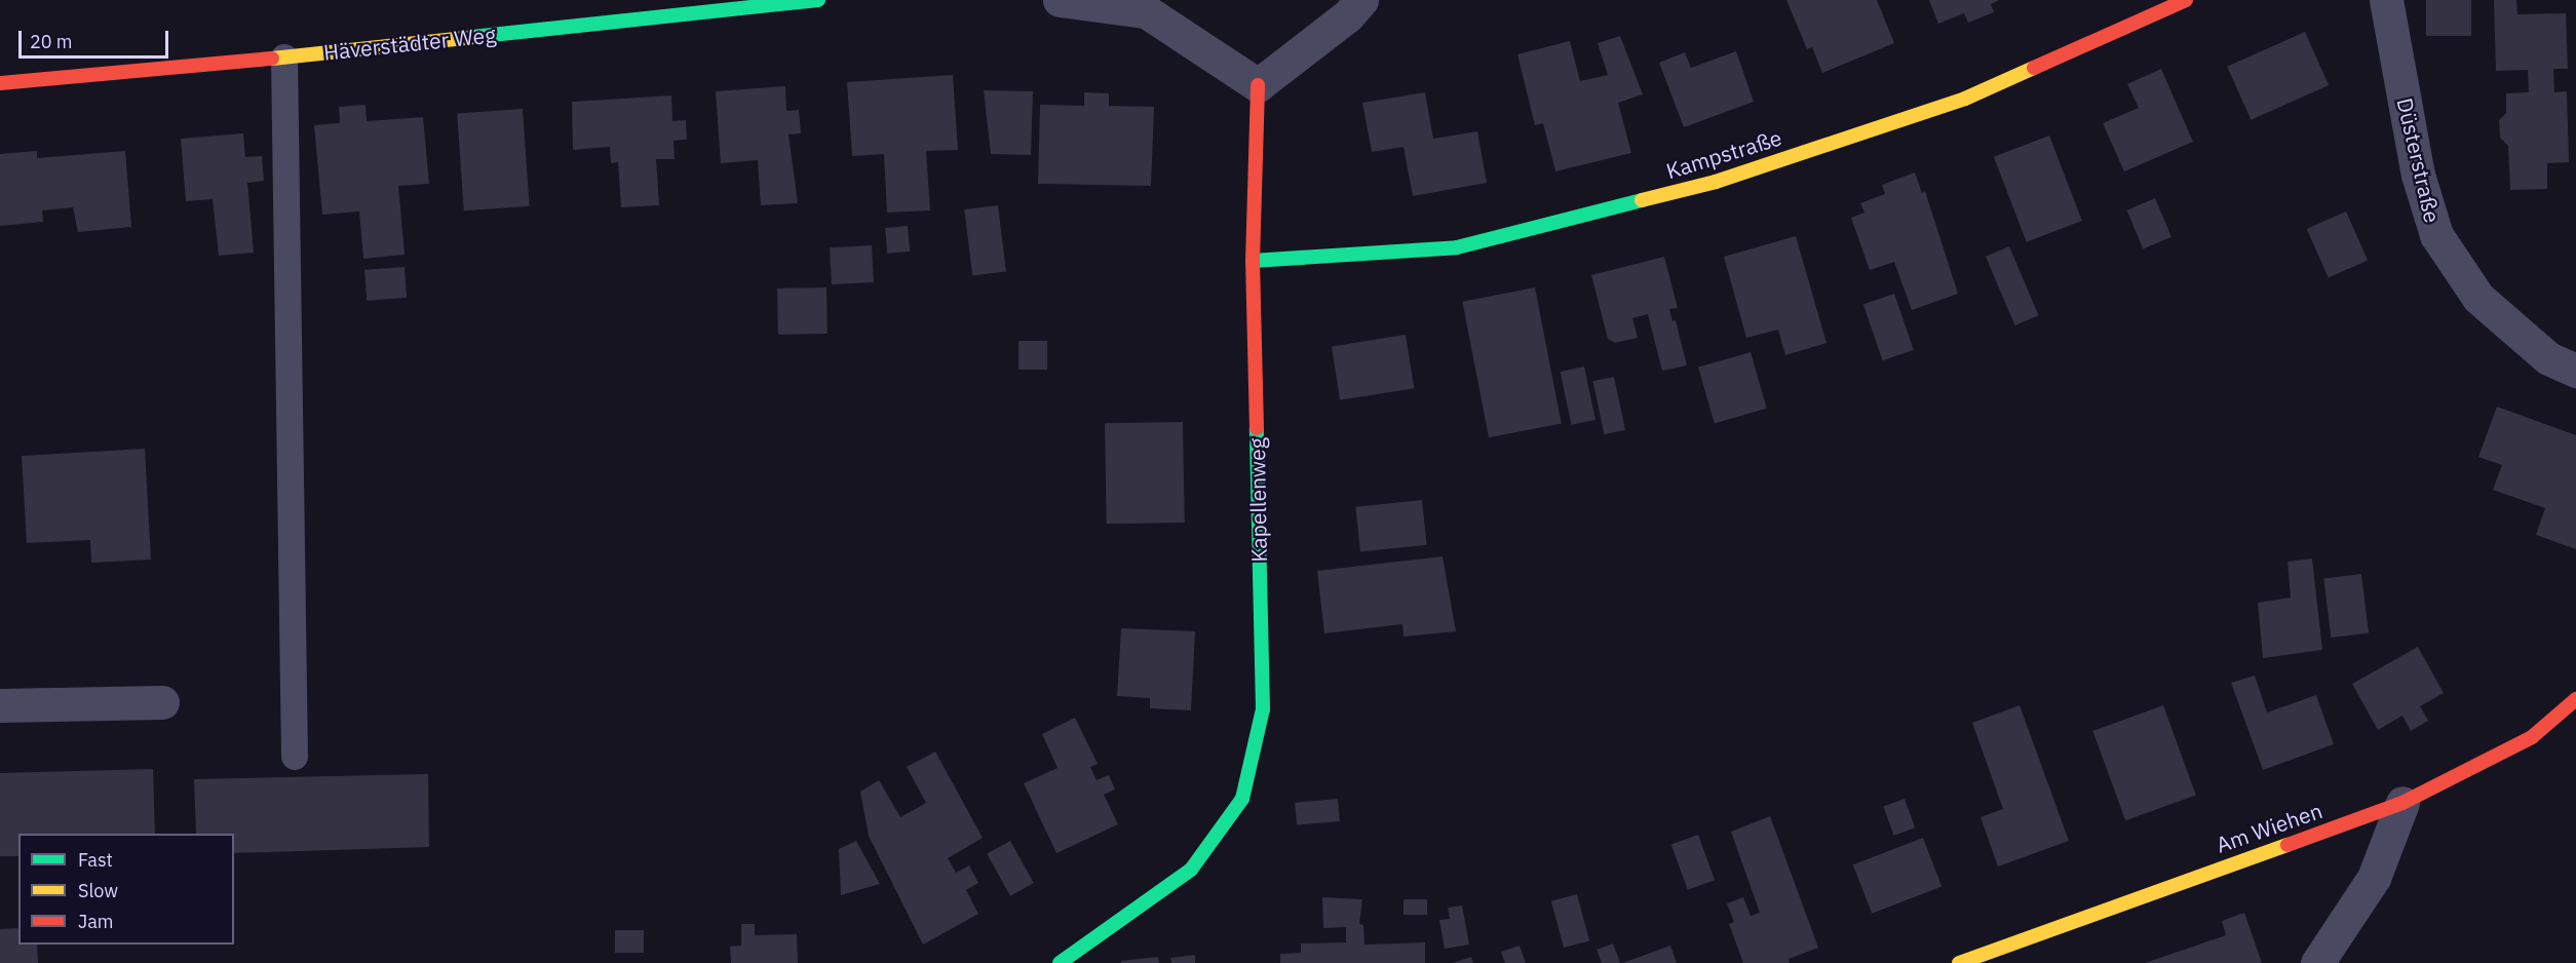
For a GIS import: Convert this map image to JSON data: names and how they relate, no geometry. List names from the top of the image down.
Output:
{
  "streets": {
    "street": [
      "Häverstädter Weg",
      "Kampstraße",
      "Düsterstraße",
      "Kapellenweg",
      "Am Wiehen"
    ]
  },
  "crossings": [
    ["Kampstraße", "Kapellenweg"]
  ],
  "legend": ["Fast", "Slow", "Jam"],
  "scale_bar": "20 m"
}
